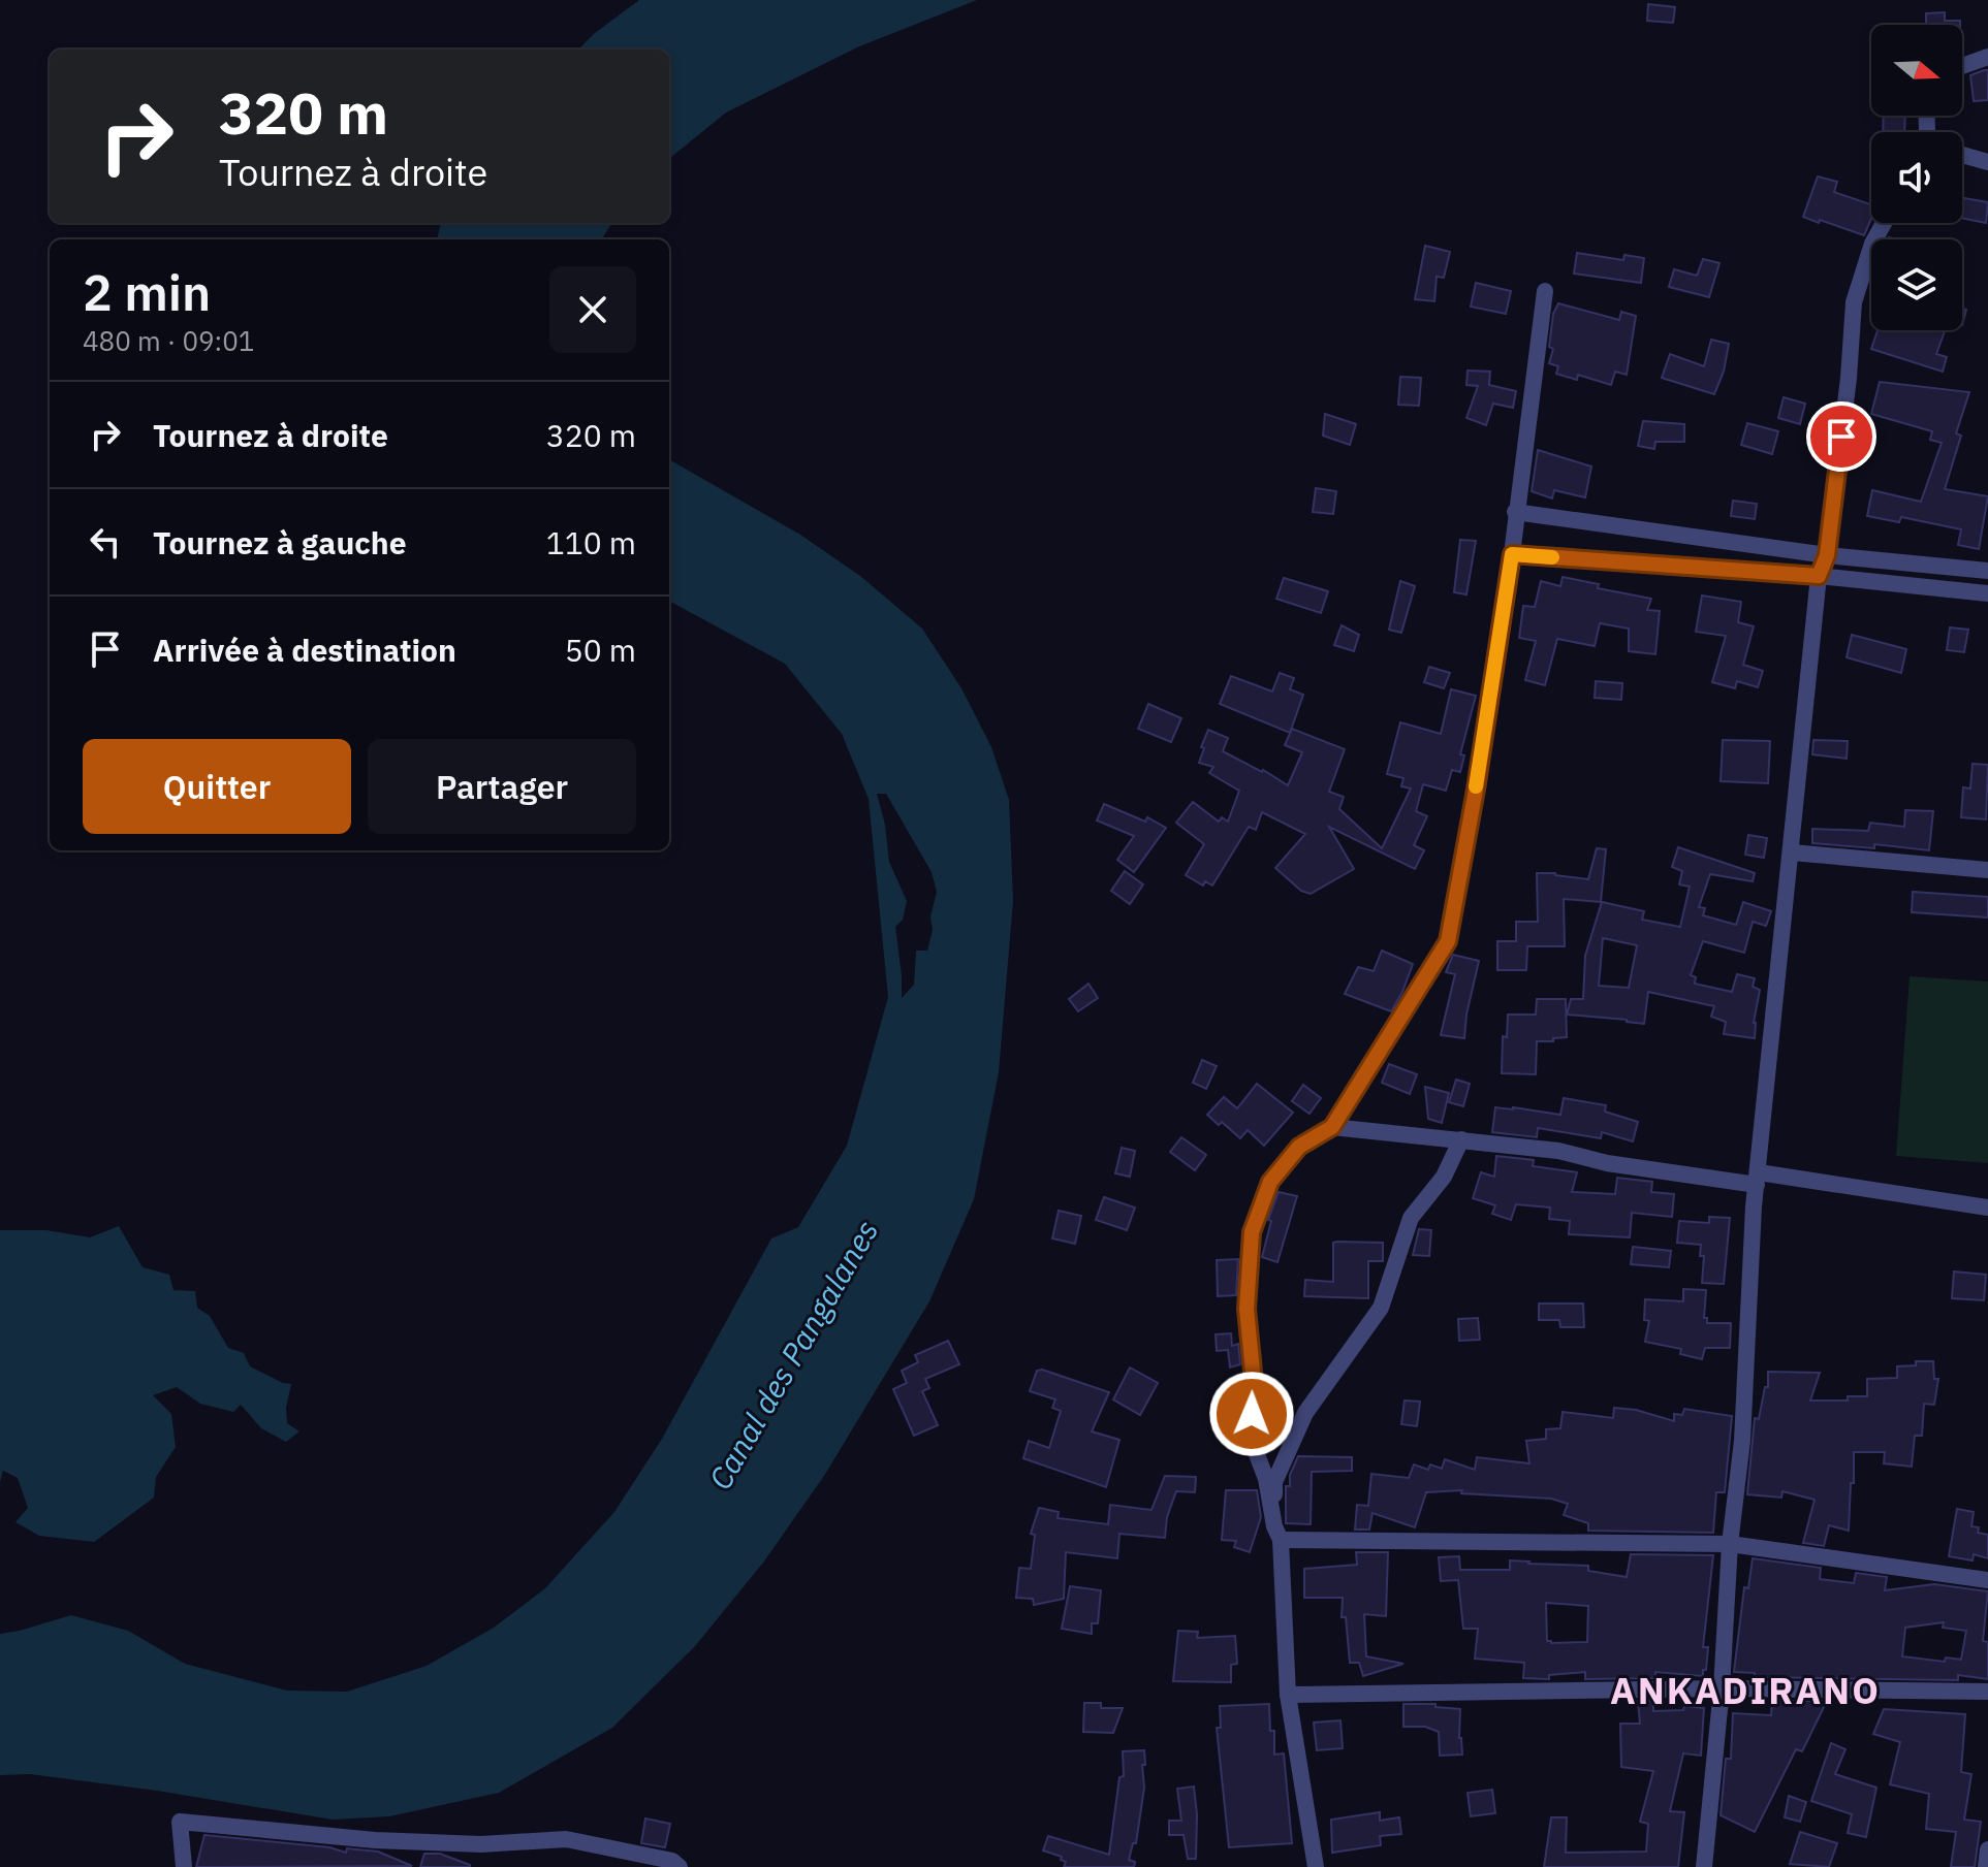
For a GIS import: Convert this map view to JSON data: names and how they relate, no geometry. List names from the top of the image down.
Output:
{
  "districts": ["ANKADIRANO"],
  "water": ["Canal des Pangalanes"],
  "north": "right",
  "page": {
    "turn": ["320 m", "Tournez à droite"],
    "heading": ["2 min", "480 m · 09:01"],
    "list": [
      {
        "name": "Tournez à droite",
        "value": "320 m"
      },
      {
        "name": "Tournez à gauche",
        "value": "110 m"
      },
      {
        "name": "Arrivée à destination",
        "value": "50 m"
      }
    ],
    "buttons": ["Quitter", "Partager"]
  }
}
